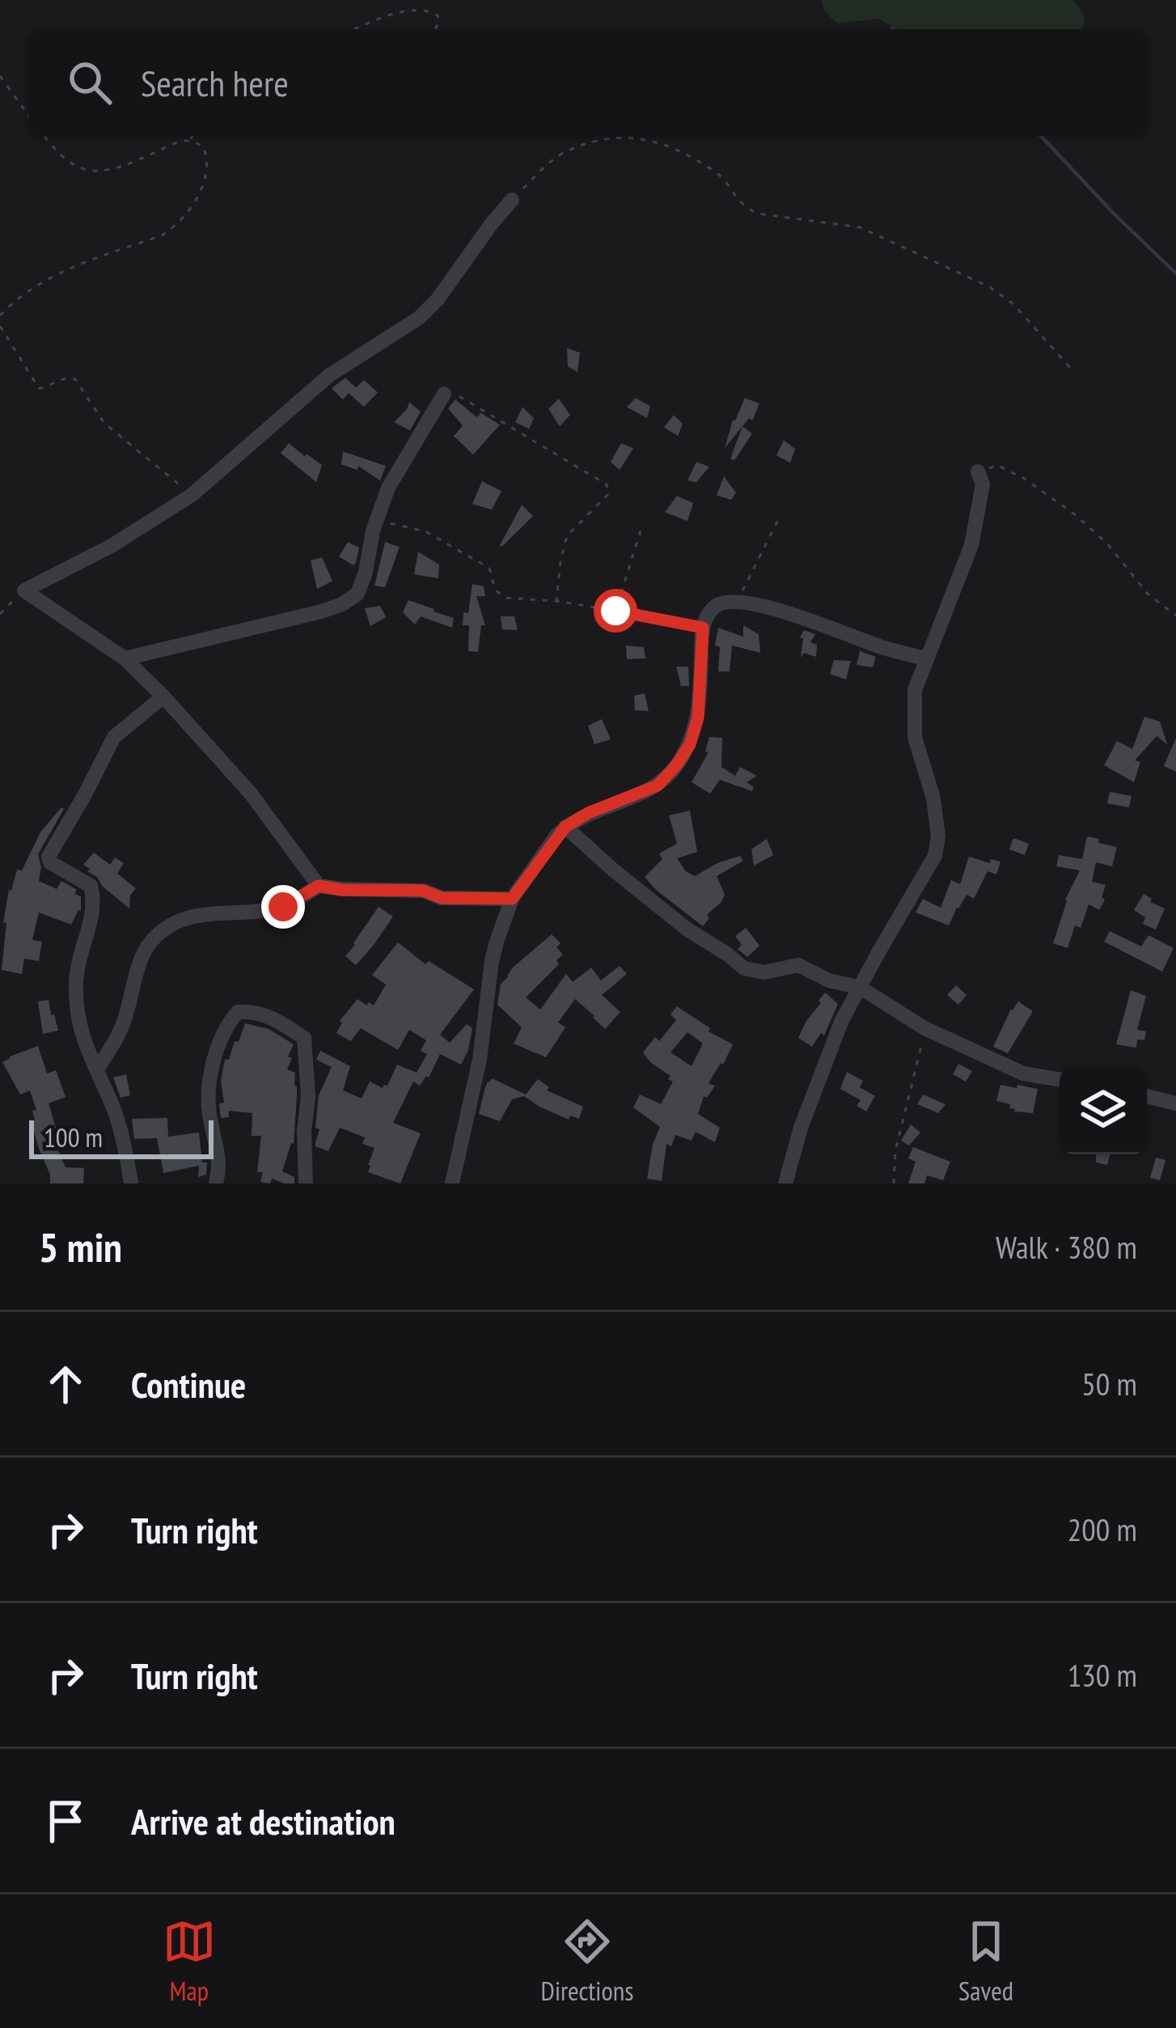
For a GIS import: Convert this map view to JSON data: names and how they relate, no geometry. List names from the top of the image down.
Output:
{
  "scale_bar": "100 m",
  "page": {
    "search": "Search here",
    "scale": "100 m",
    "heading": ["5 min", "Walk · 380 m"],
    "list": [
      ["Continue", "50 m"],
      ["Turn right", "200 m"],
      ["Turn right", "130 m"],
      "Arrive at destination"
    ],
    "nav": ["Map", "Directions", "Saved"]
  }
}
